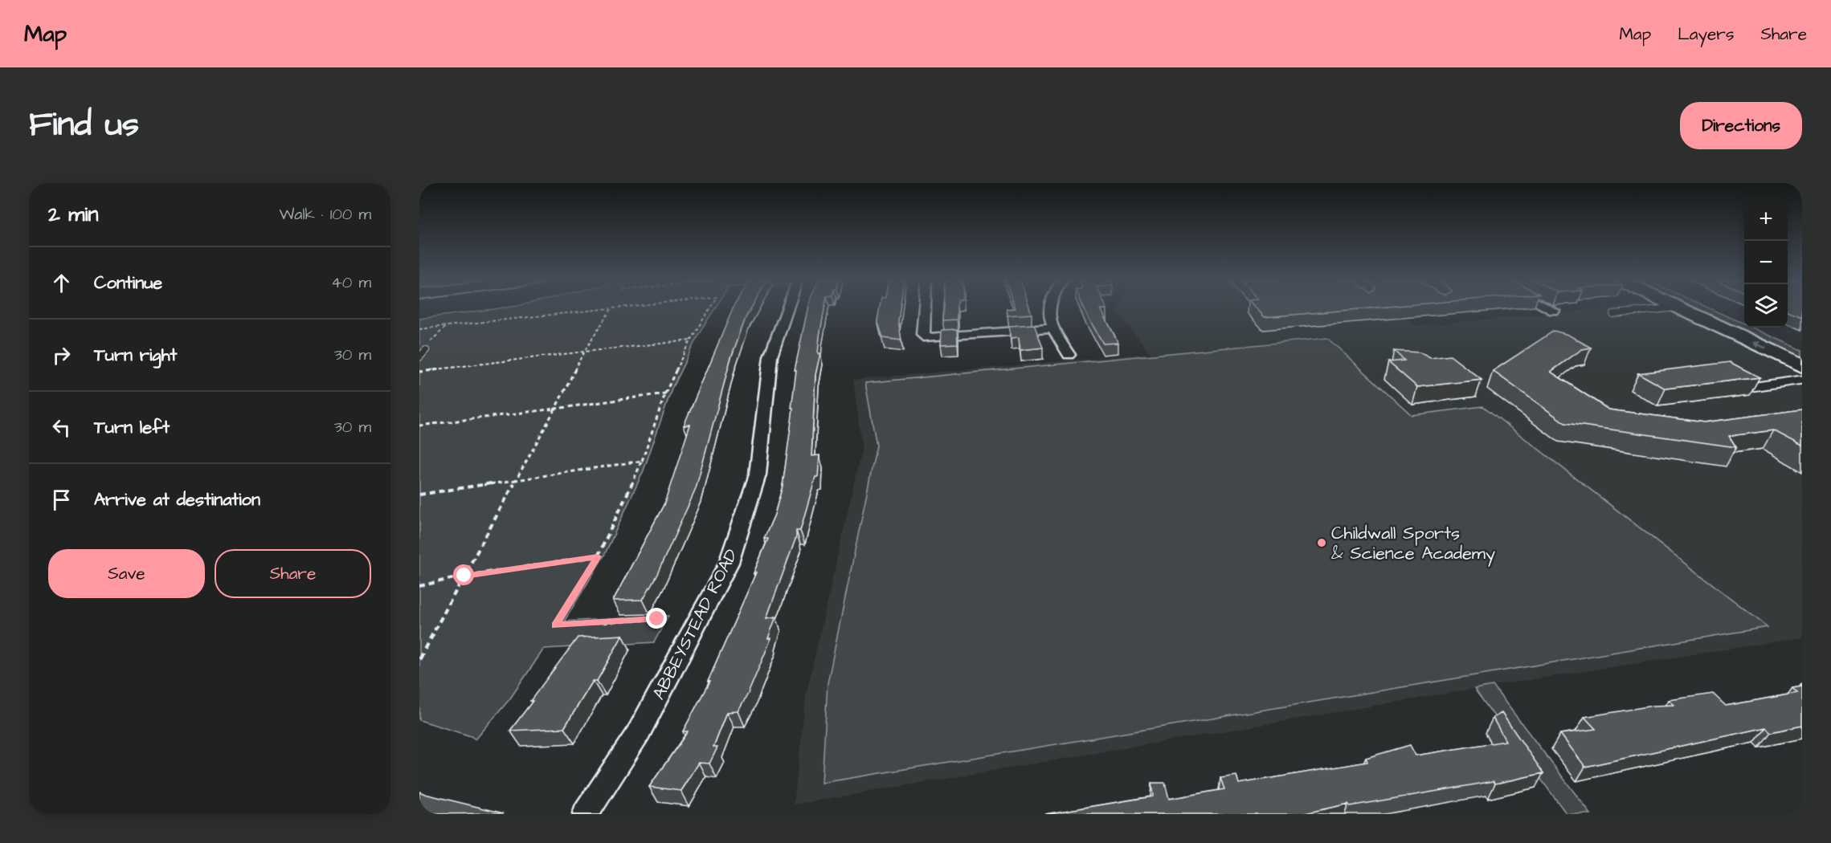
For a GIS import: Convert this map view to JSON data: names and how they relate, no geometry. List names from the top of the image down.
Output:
{
  "streets": {
    "street": ["ABBEYSTEAD ROAD"]
  },
  "places": ["Childwall Sports & Science Academy"],
  "page": {
    "header": "Map",
    "nav": ["Map", "Layers", "Share"],
    "title": "Find us",
    "buttons": [
      "Directions",
      ["Save", "Share"]
    ],
    "heading": ["2 min", "Walk · 100 m"],
    "map_buttons": ["+", "−"],
    "list": [
      ["Continue", "40 m"],
      ["Turn right", "30 m"],
      ["Turn left", "30 m"],
      "Arrive at destination"
    ]
  }
}
